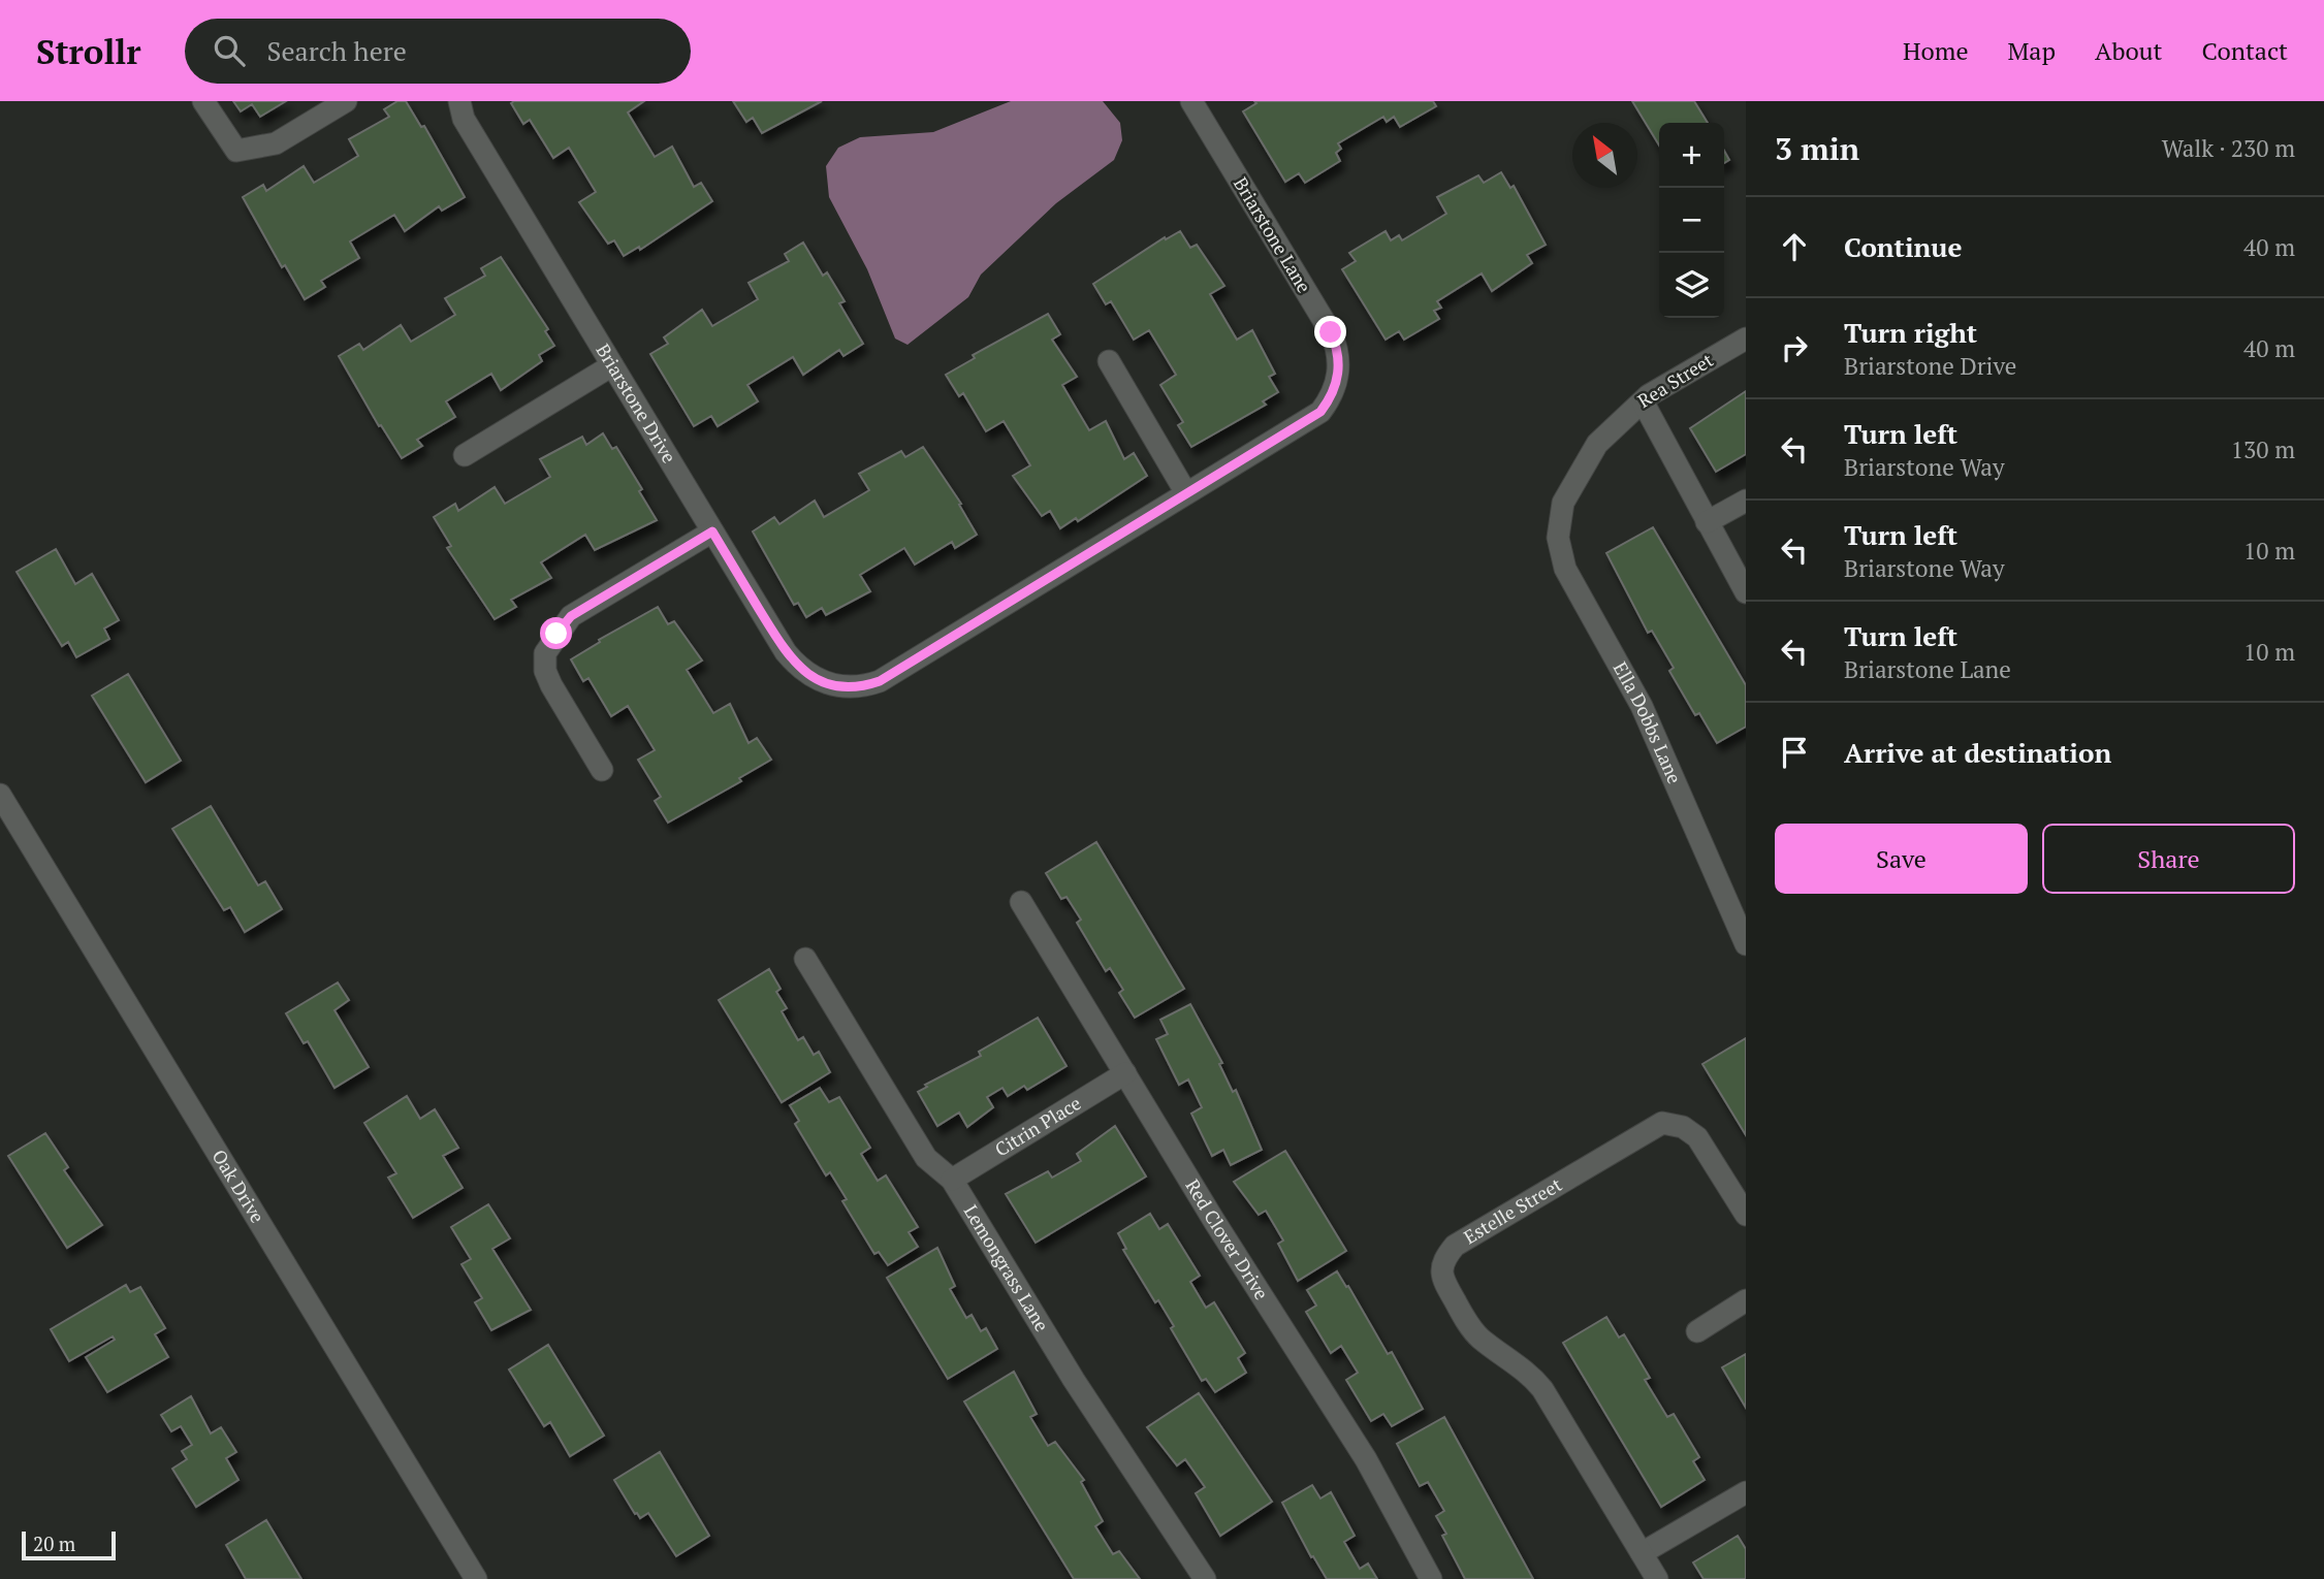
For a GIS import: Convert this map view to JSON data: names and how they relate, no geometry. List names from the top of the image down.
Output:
{
  "streets": {
    "street": [
      "Briarstone Lane",
      "Rea Street",
      "Briarstone Drive",
      "Ella Dobbs Lane",
      "Citrin Place",
      "Oak Drive",
      "Estelle Street",
      "Red Clover Drive",
      "Lemongrass Lane"
    ]
  },
  "crossings": [
    ["Briarstone Lane", "Briarstone Drive"],
    ["Rea Street", "Ella Dobbs Lane"],
    ["Citrin Place", "Red Clover Drive"],
    ["Citrin Place", "Lemongrass Lane"]
  ],
  "scale_bar": "20 m",
  "north": "top left",
  "page": {
    "header": "Strollr",
    "search": "Search here",
    "nav": [
      "Home",
      "Map",
      "About",
      "Contact"
    ],
    "heading": ["3 min", "Walk · 230 m"],
    "map_buttons": ["+", "−"],
    "list": [
      ["Continue", "40 m"],
      ["Turn right", "Briarstone Drive", "40 m"],
      ["Turn left", "Briarstone Way", "130 m"],
      ["Turn left", "Briarstone Way", "10 m"],
      ["Turn left", "Briarstone Lane", "10 m"],
      "Arrive at destination"
    ],
    "buttons": ["Save", "Share"],
    "scale": "20 m"
  }
}
